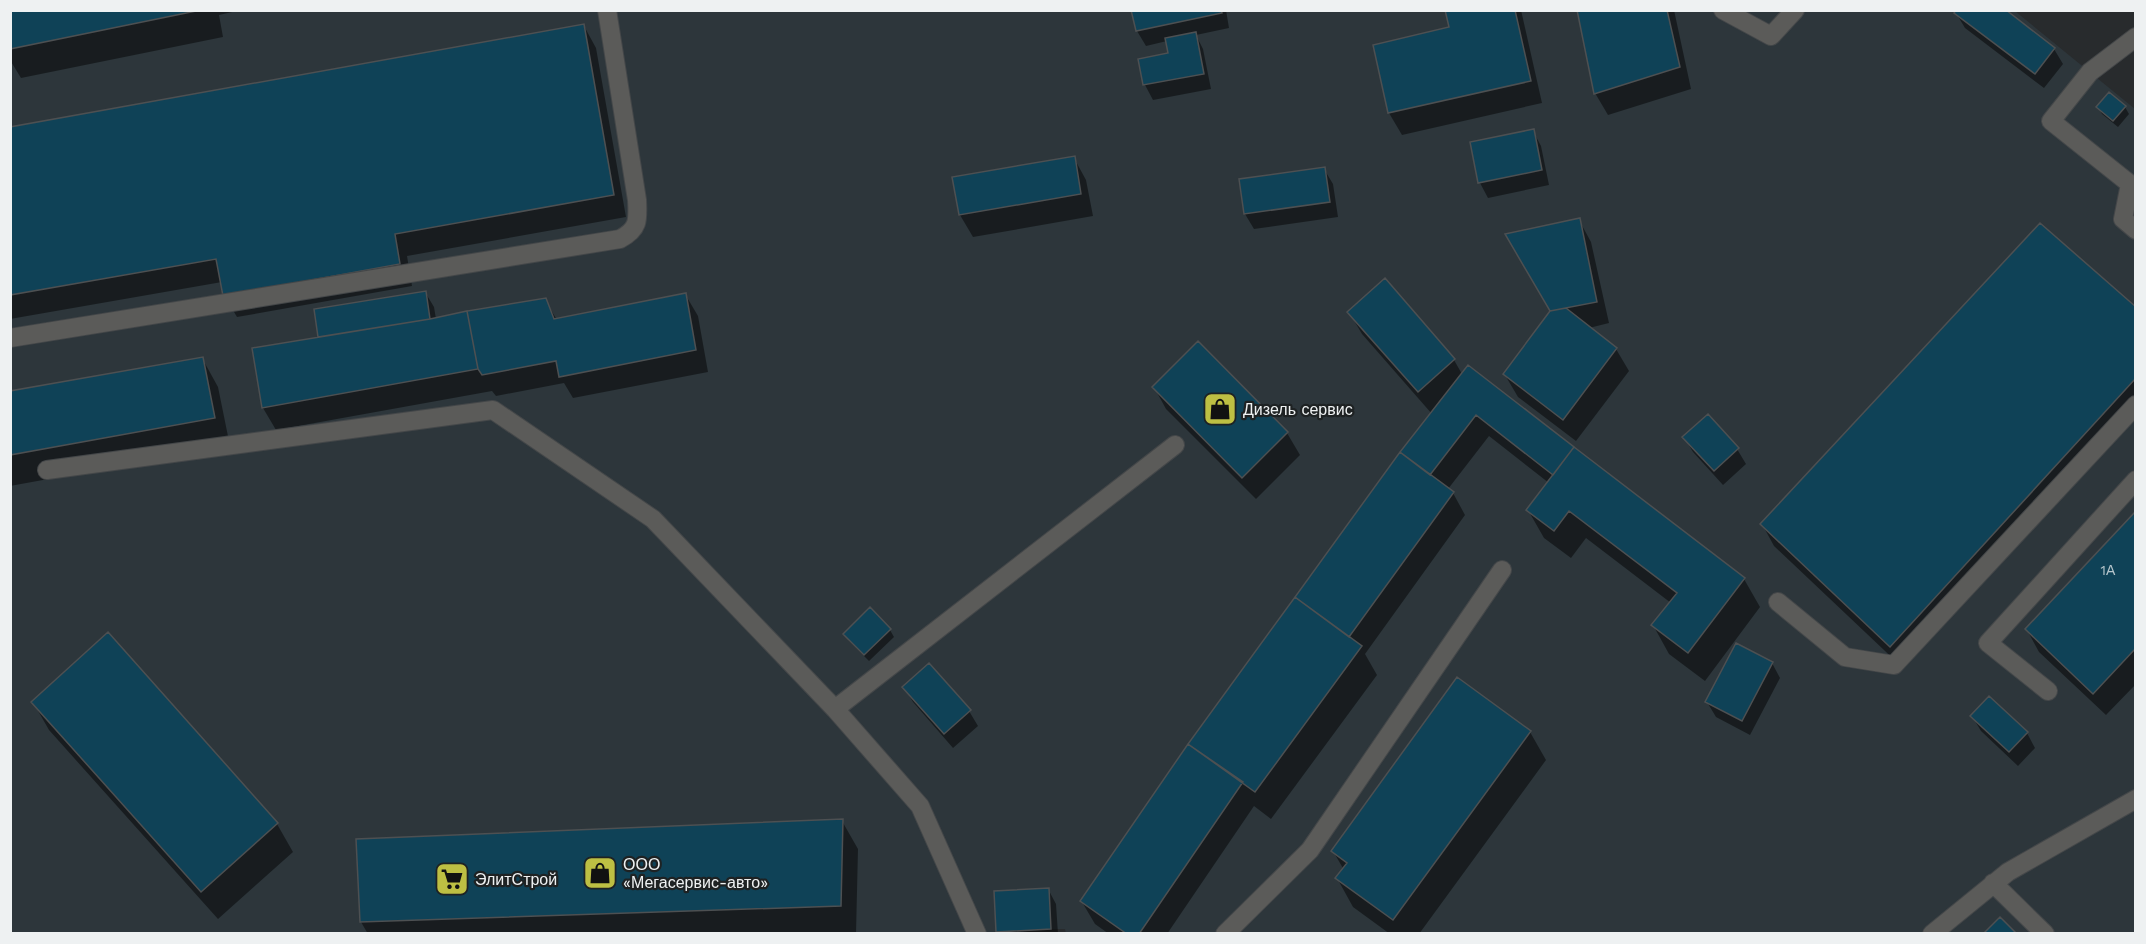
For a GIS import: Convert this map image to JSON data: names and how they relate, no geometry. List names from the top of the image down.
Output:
{
  "places": {
    "shop": ["Дизель сервис", "ООО «Мегасервис-авто»"],
    "supermarket": ["ЭлитСтрой"]
  },
  "house_numbers": ["1А"]
}
